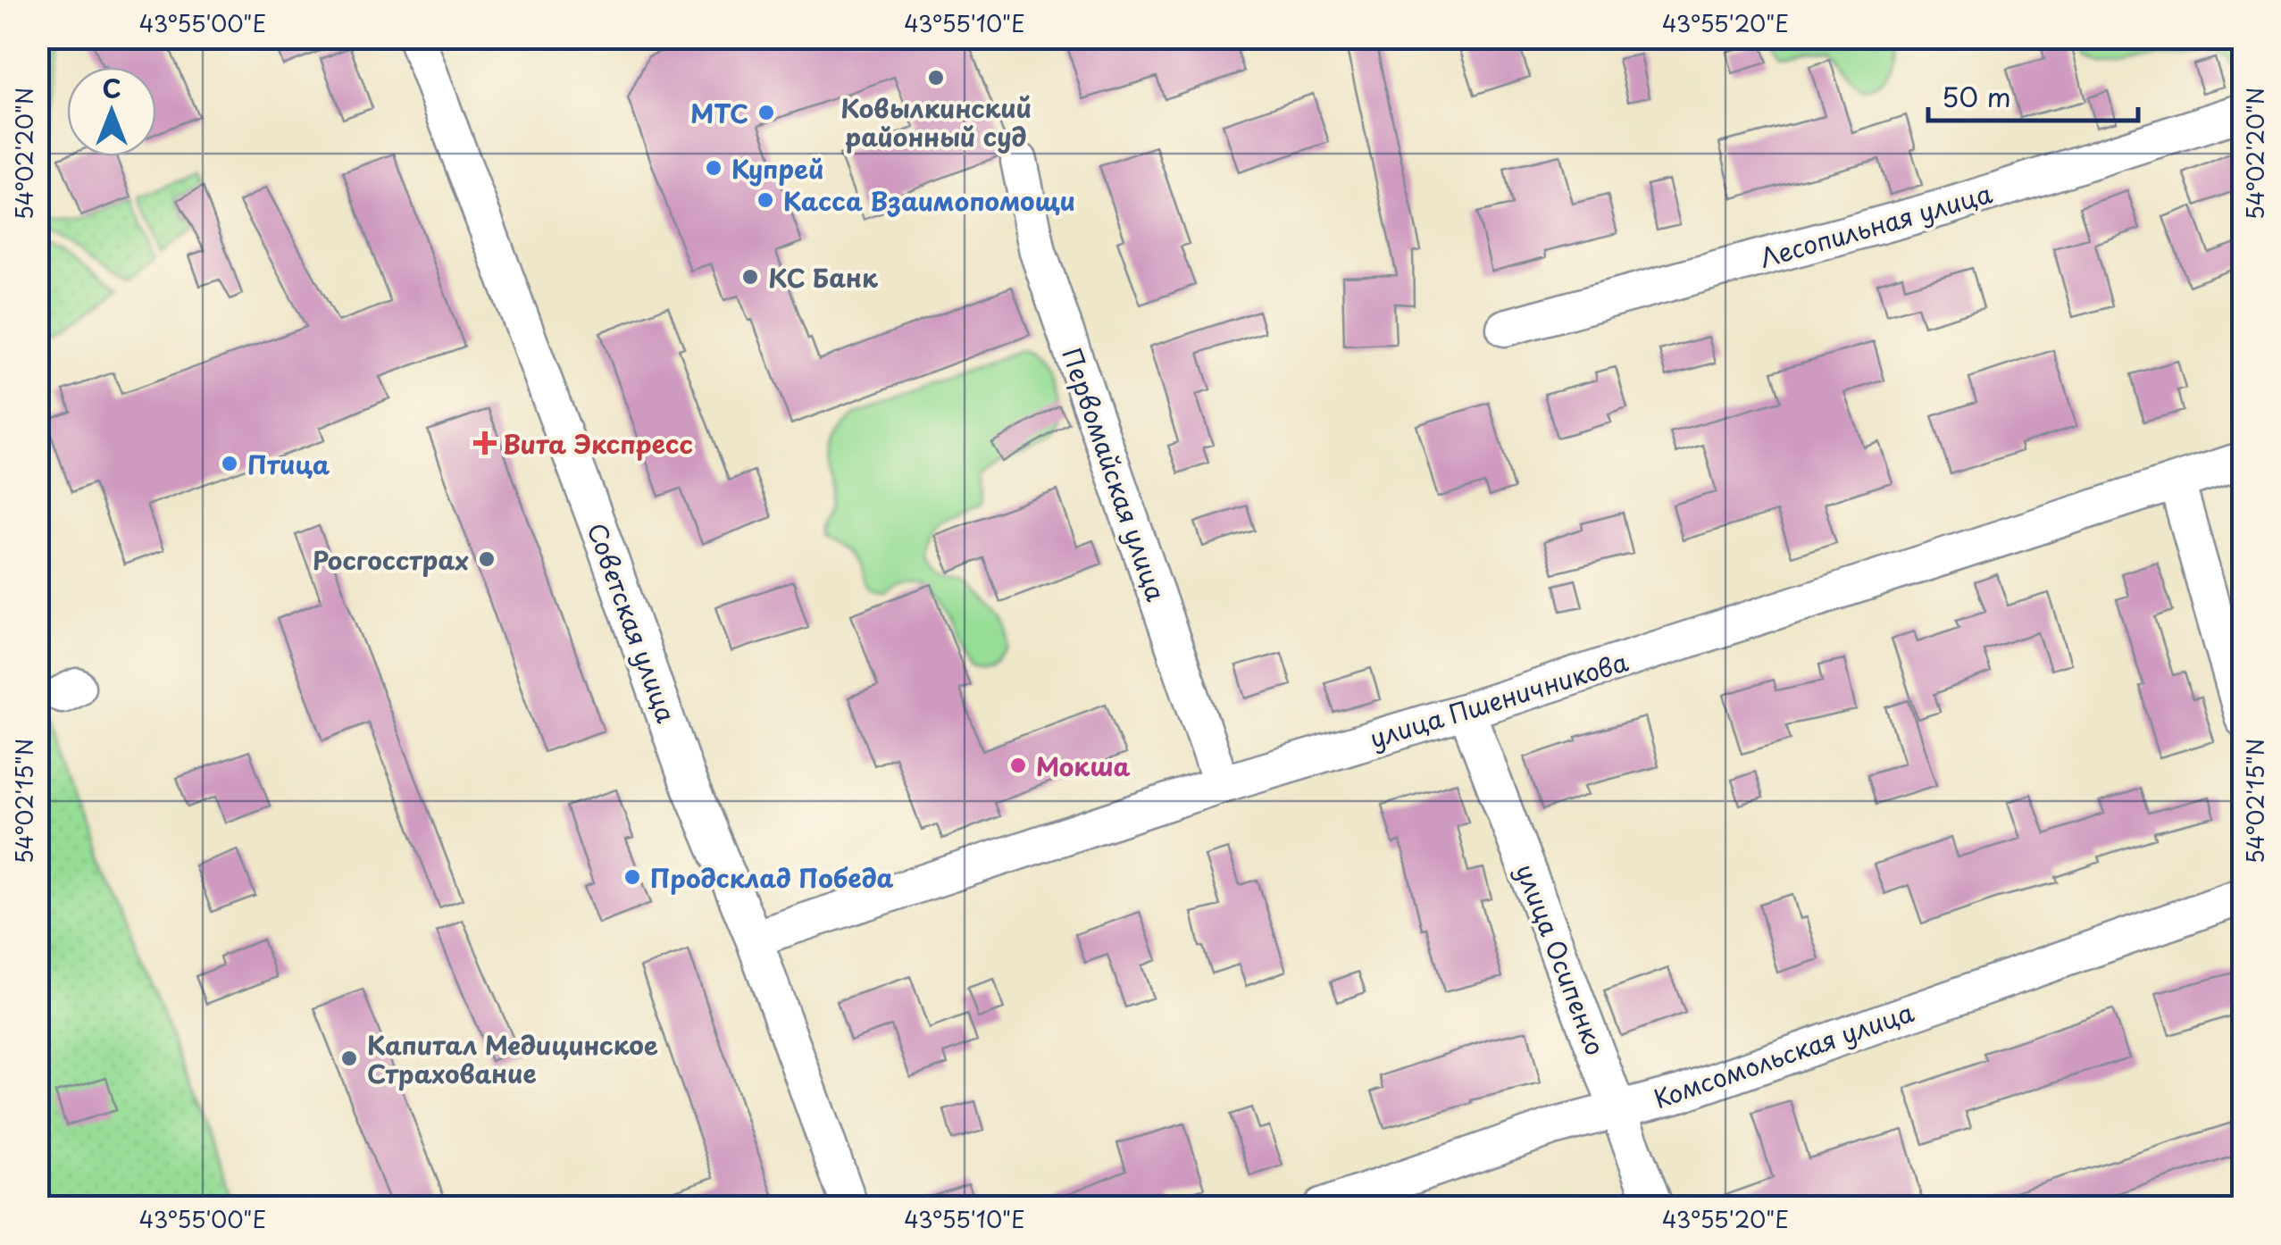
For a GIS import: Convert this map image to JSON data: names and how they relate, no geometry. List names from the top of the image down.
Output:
{
  "streets": {
    "street": [
      "Лесопильная улица",
      "Первомайская улица",
      "Советская улица",
      "улица Пшеничникова",
      "улица Осипенко",
      "Комсомольская улица"
    ]
  },
  "crossings": [
    ["Первомайская улица", "улица Пшеничникова"],
    ["Советская улица", "улица Пшеничникова"],
    ["улица Пшеничникова", "улица Осипенко"],
    ["улица Осипенко", "Комсомольская улица"]
  ],
  "places": {
    "other": [
      "Ковылкинский районный суд",
      "МТС",
      "Купрей",
      "Касса Взаимопомощи",
      "КС Банк",
      "Птица",
      "Росгосстрах",
      "Мокша",
      "Продсклад Победа",
      "Капитал Медицинское Страхование"
    ],
    "health": ["Вита Экспресс"]
  },
  "scale_bar": "50 m",
  "north": "top",
  "coordinates": [
    "43°55'00\"E",
    "43°55'10\"E",
    "43°55'20\"E",
    "54°02'20\"N",
    "54°02'15\"N"
  ]
}
